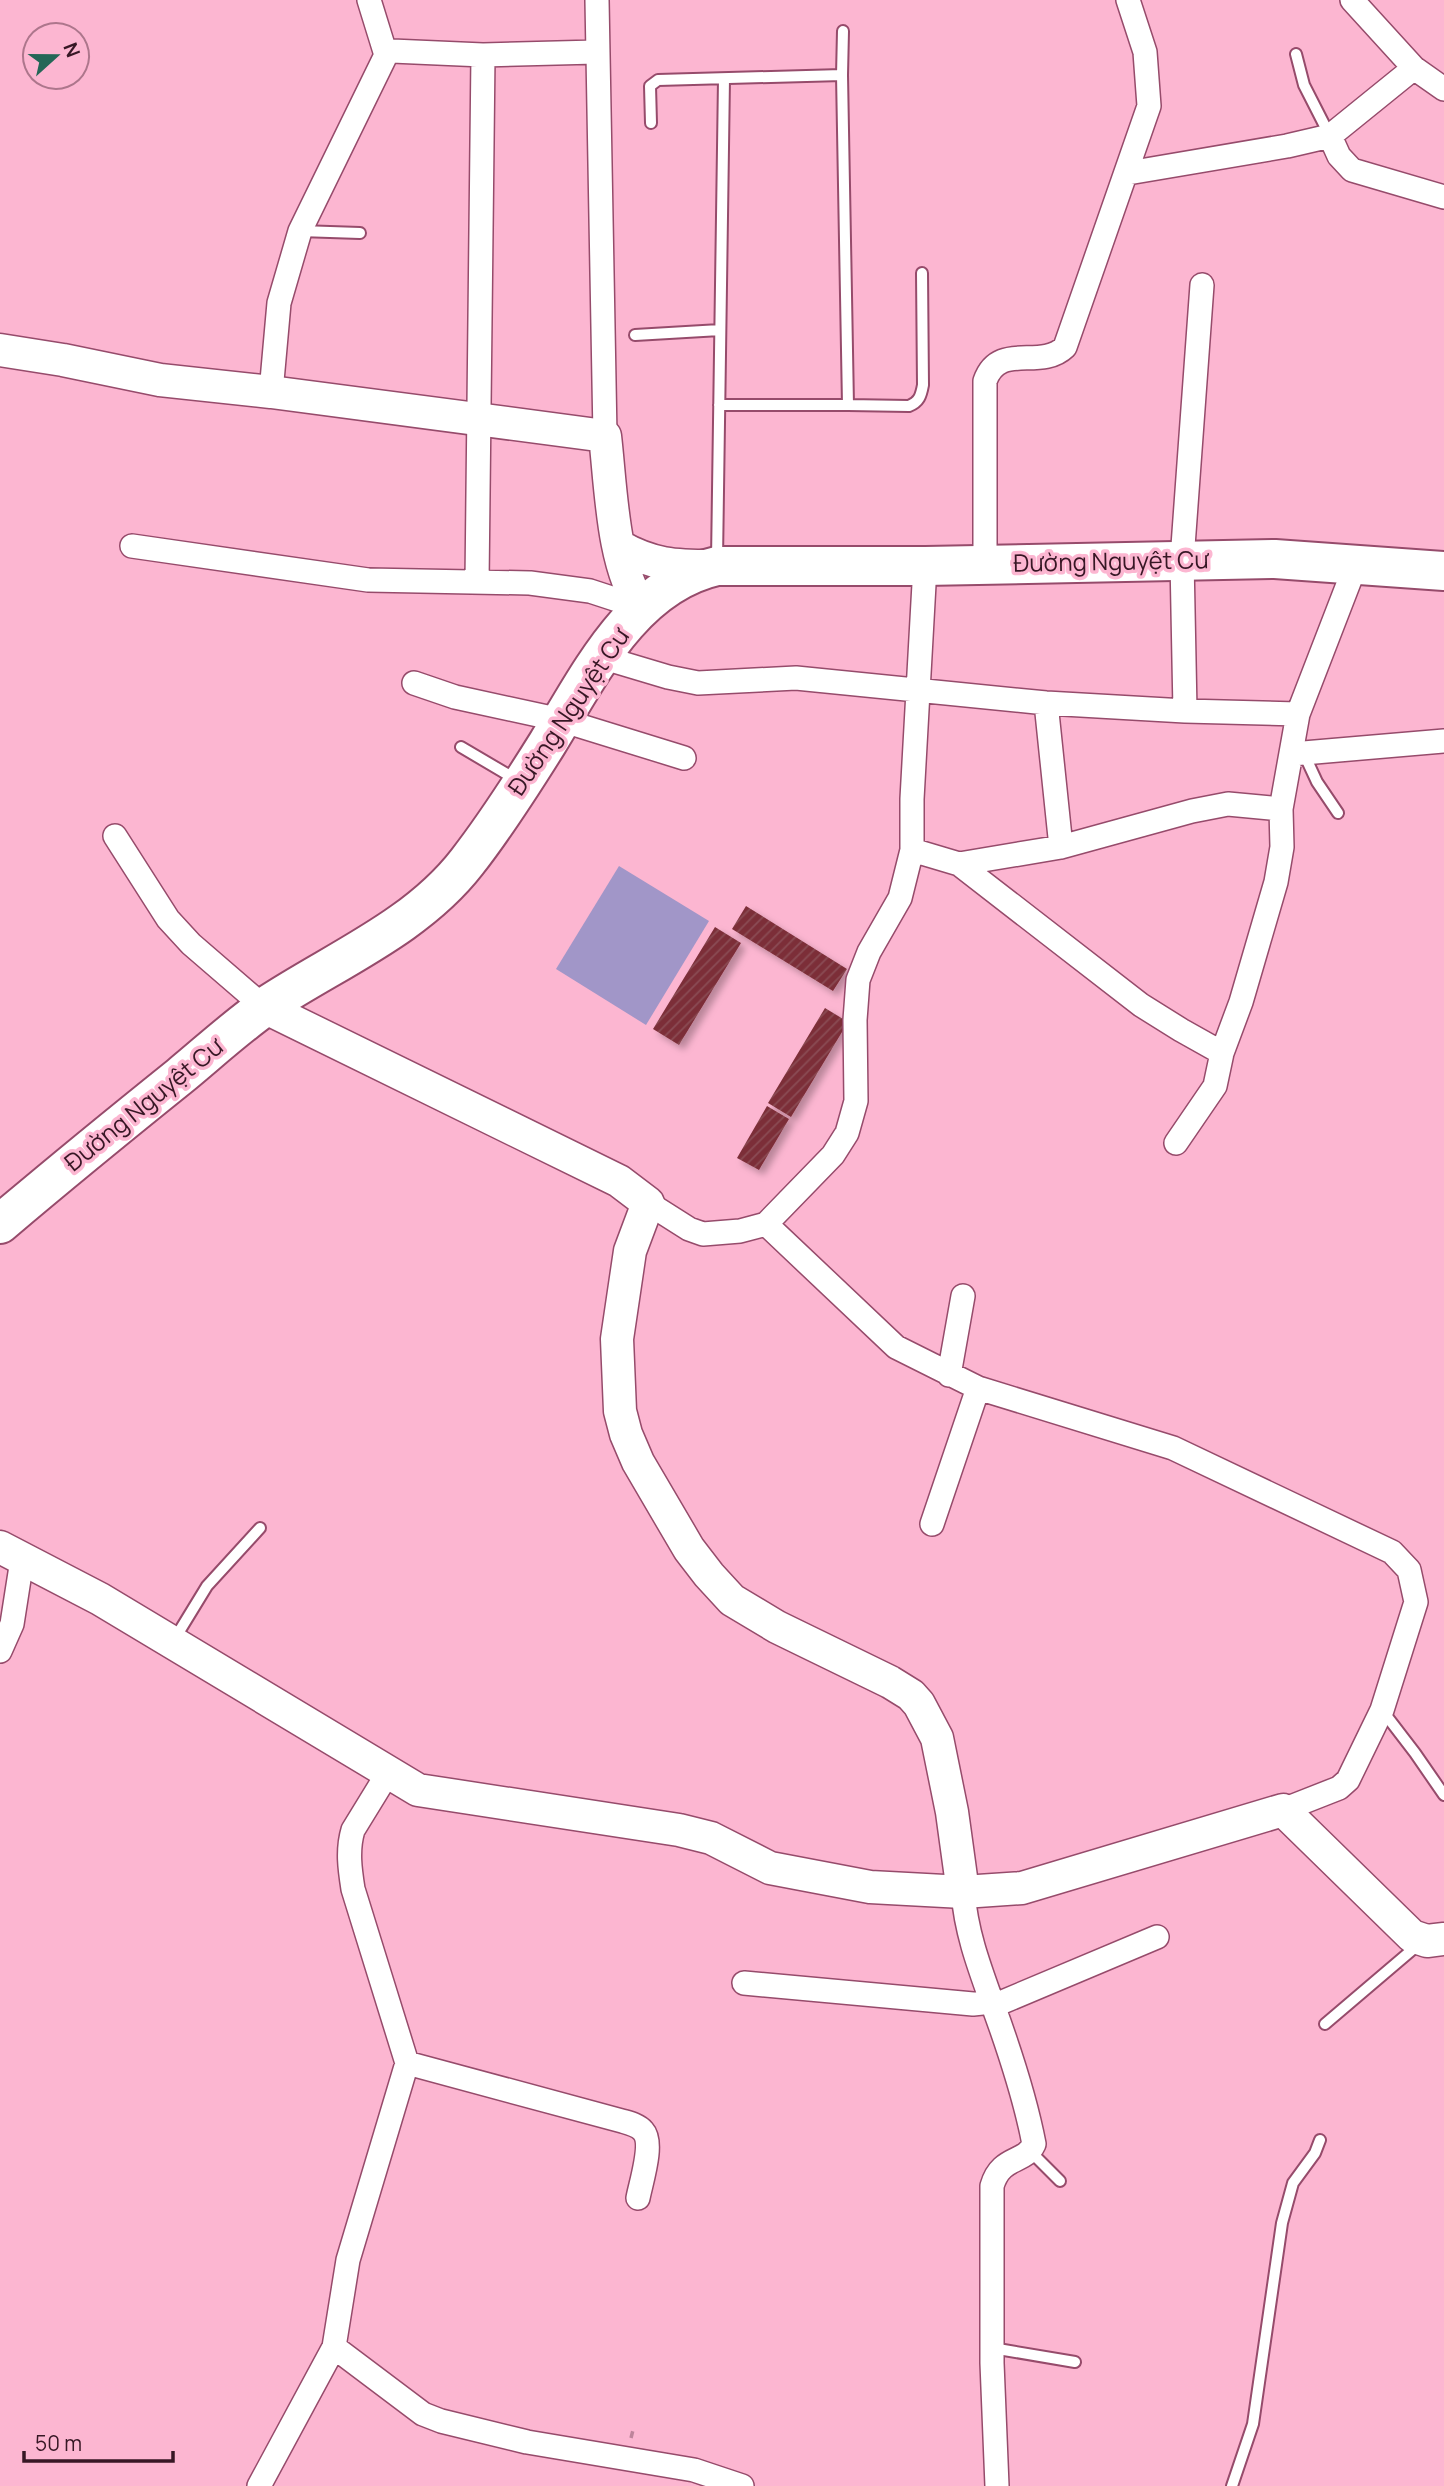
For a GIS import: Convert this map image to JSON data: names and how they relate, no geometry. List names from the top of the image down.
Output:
{
  "streets": {
    "highway": ["Đường Nguyệt Cư"]
  },
  "scale_bar": "50 m",
  "north": "right"
}
